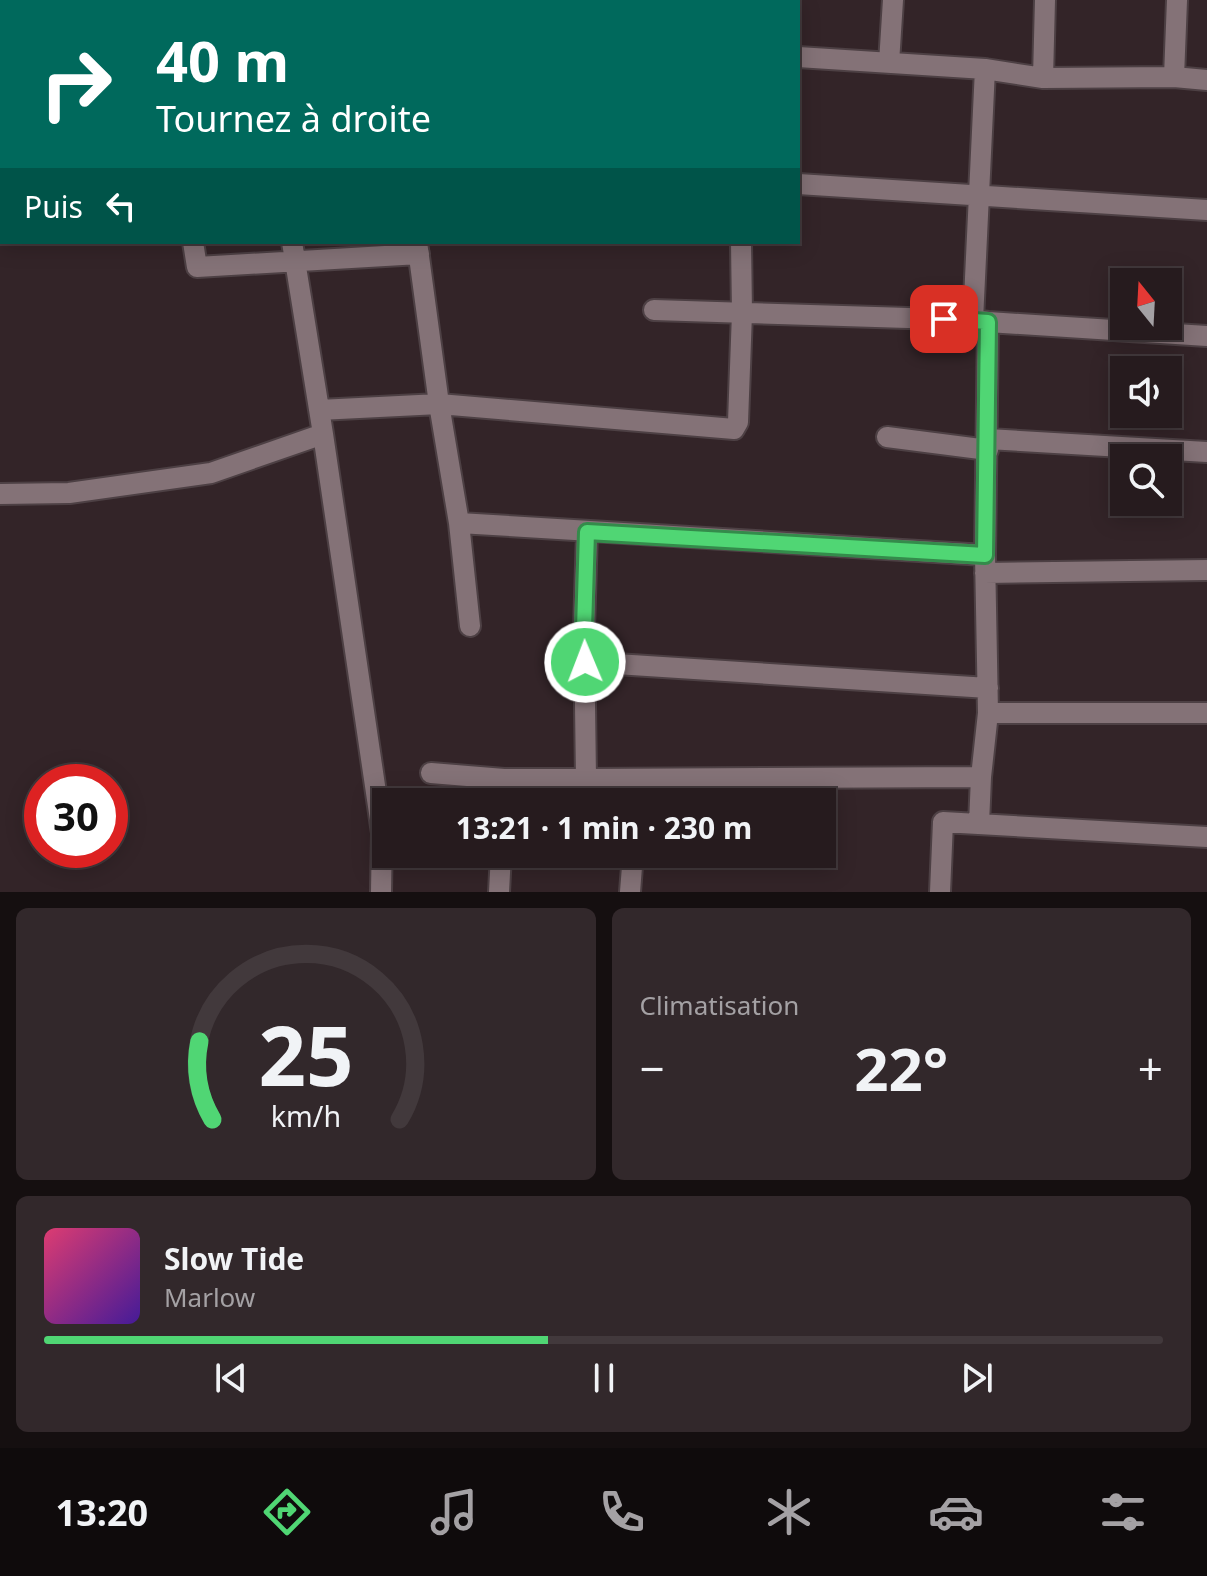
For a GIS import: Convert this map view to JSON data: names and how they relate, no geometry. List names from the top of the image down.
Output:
{
  "north": "top",
  "page": {
    "turn": ["40 m", "Tournez à droite"],
    "then": "Puis",
    "limit": "30",
    "trip": "13:21 · 1 min · 230 m",
    "tile": "Climatisation",
    "heat": ["−", "22°", "+"],
    "song": ["Slow Tide", "Marlow"],
    "tabs": "13:20",
    "gauge": ["25", "km/h"]
  }
}
